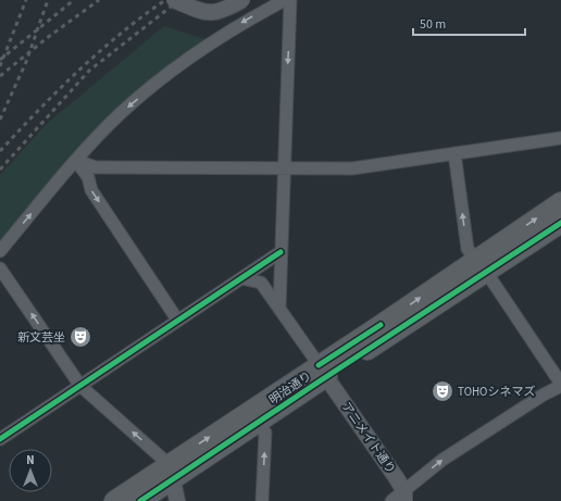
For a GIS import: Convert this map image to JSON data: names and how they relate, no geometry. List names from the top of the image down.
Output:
{
  "streets": {
    "main road": ["明治通り"],
    "street": ["アニメイト通り"]
  },
  "crossings": [
    ["明治通り", "アニメイト通り"]
  ],
  "places": {
    "theatre": ["新文芸坐", "TOHOシネマズ"]
  },
  "scale_bar": "50 m",
  "north": "top"
}
